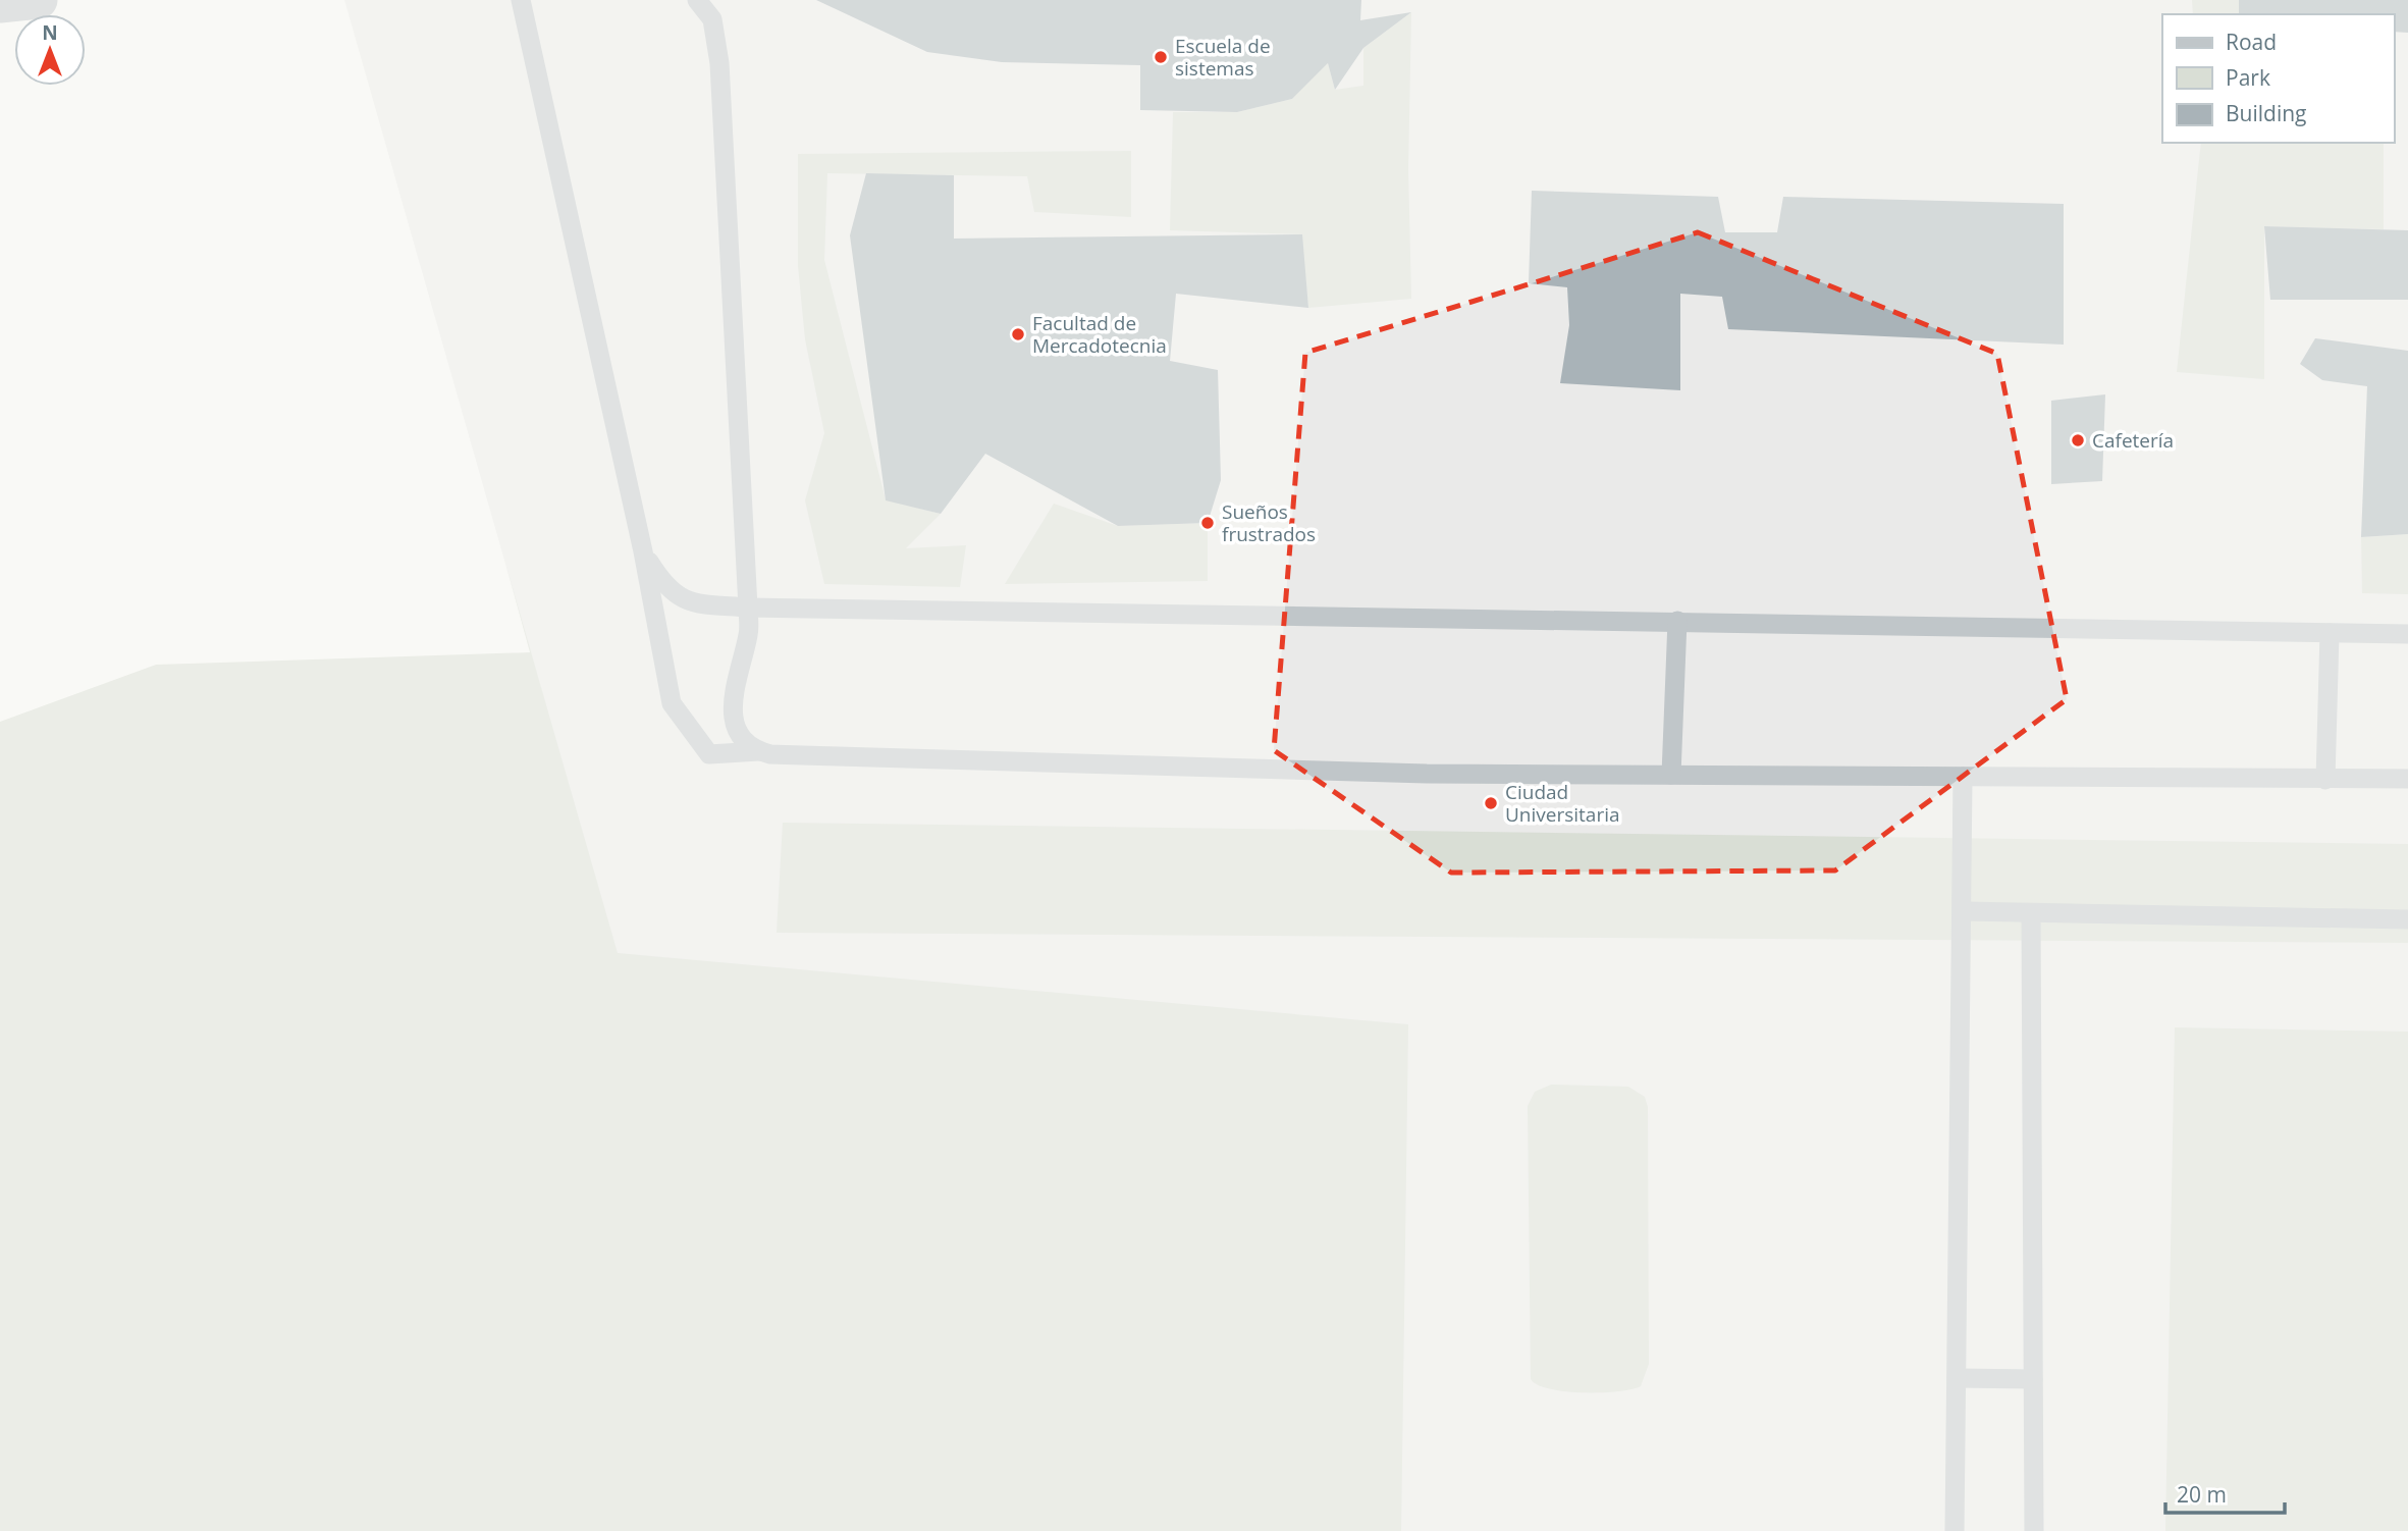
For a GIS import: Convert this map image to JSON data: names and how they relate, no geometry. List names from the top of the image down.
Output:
{
  "places": [
    "Escuela de sistemas",
    "Facultad de Mercadotecnia",
    "Cafetería",
    "Sueños frustrados",
    "Ciudad Universitaria"
  ],
  "legend": ["Road", "Park", "Building"],
  "scale_bar": "20 m",
  "north": "top"
}
